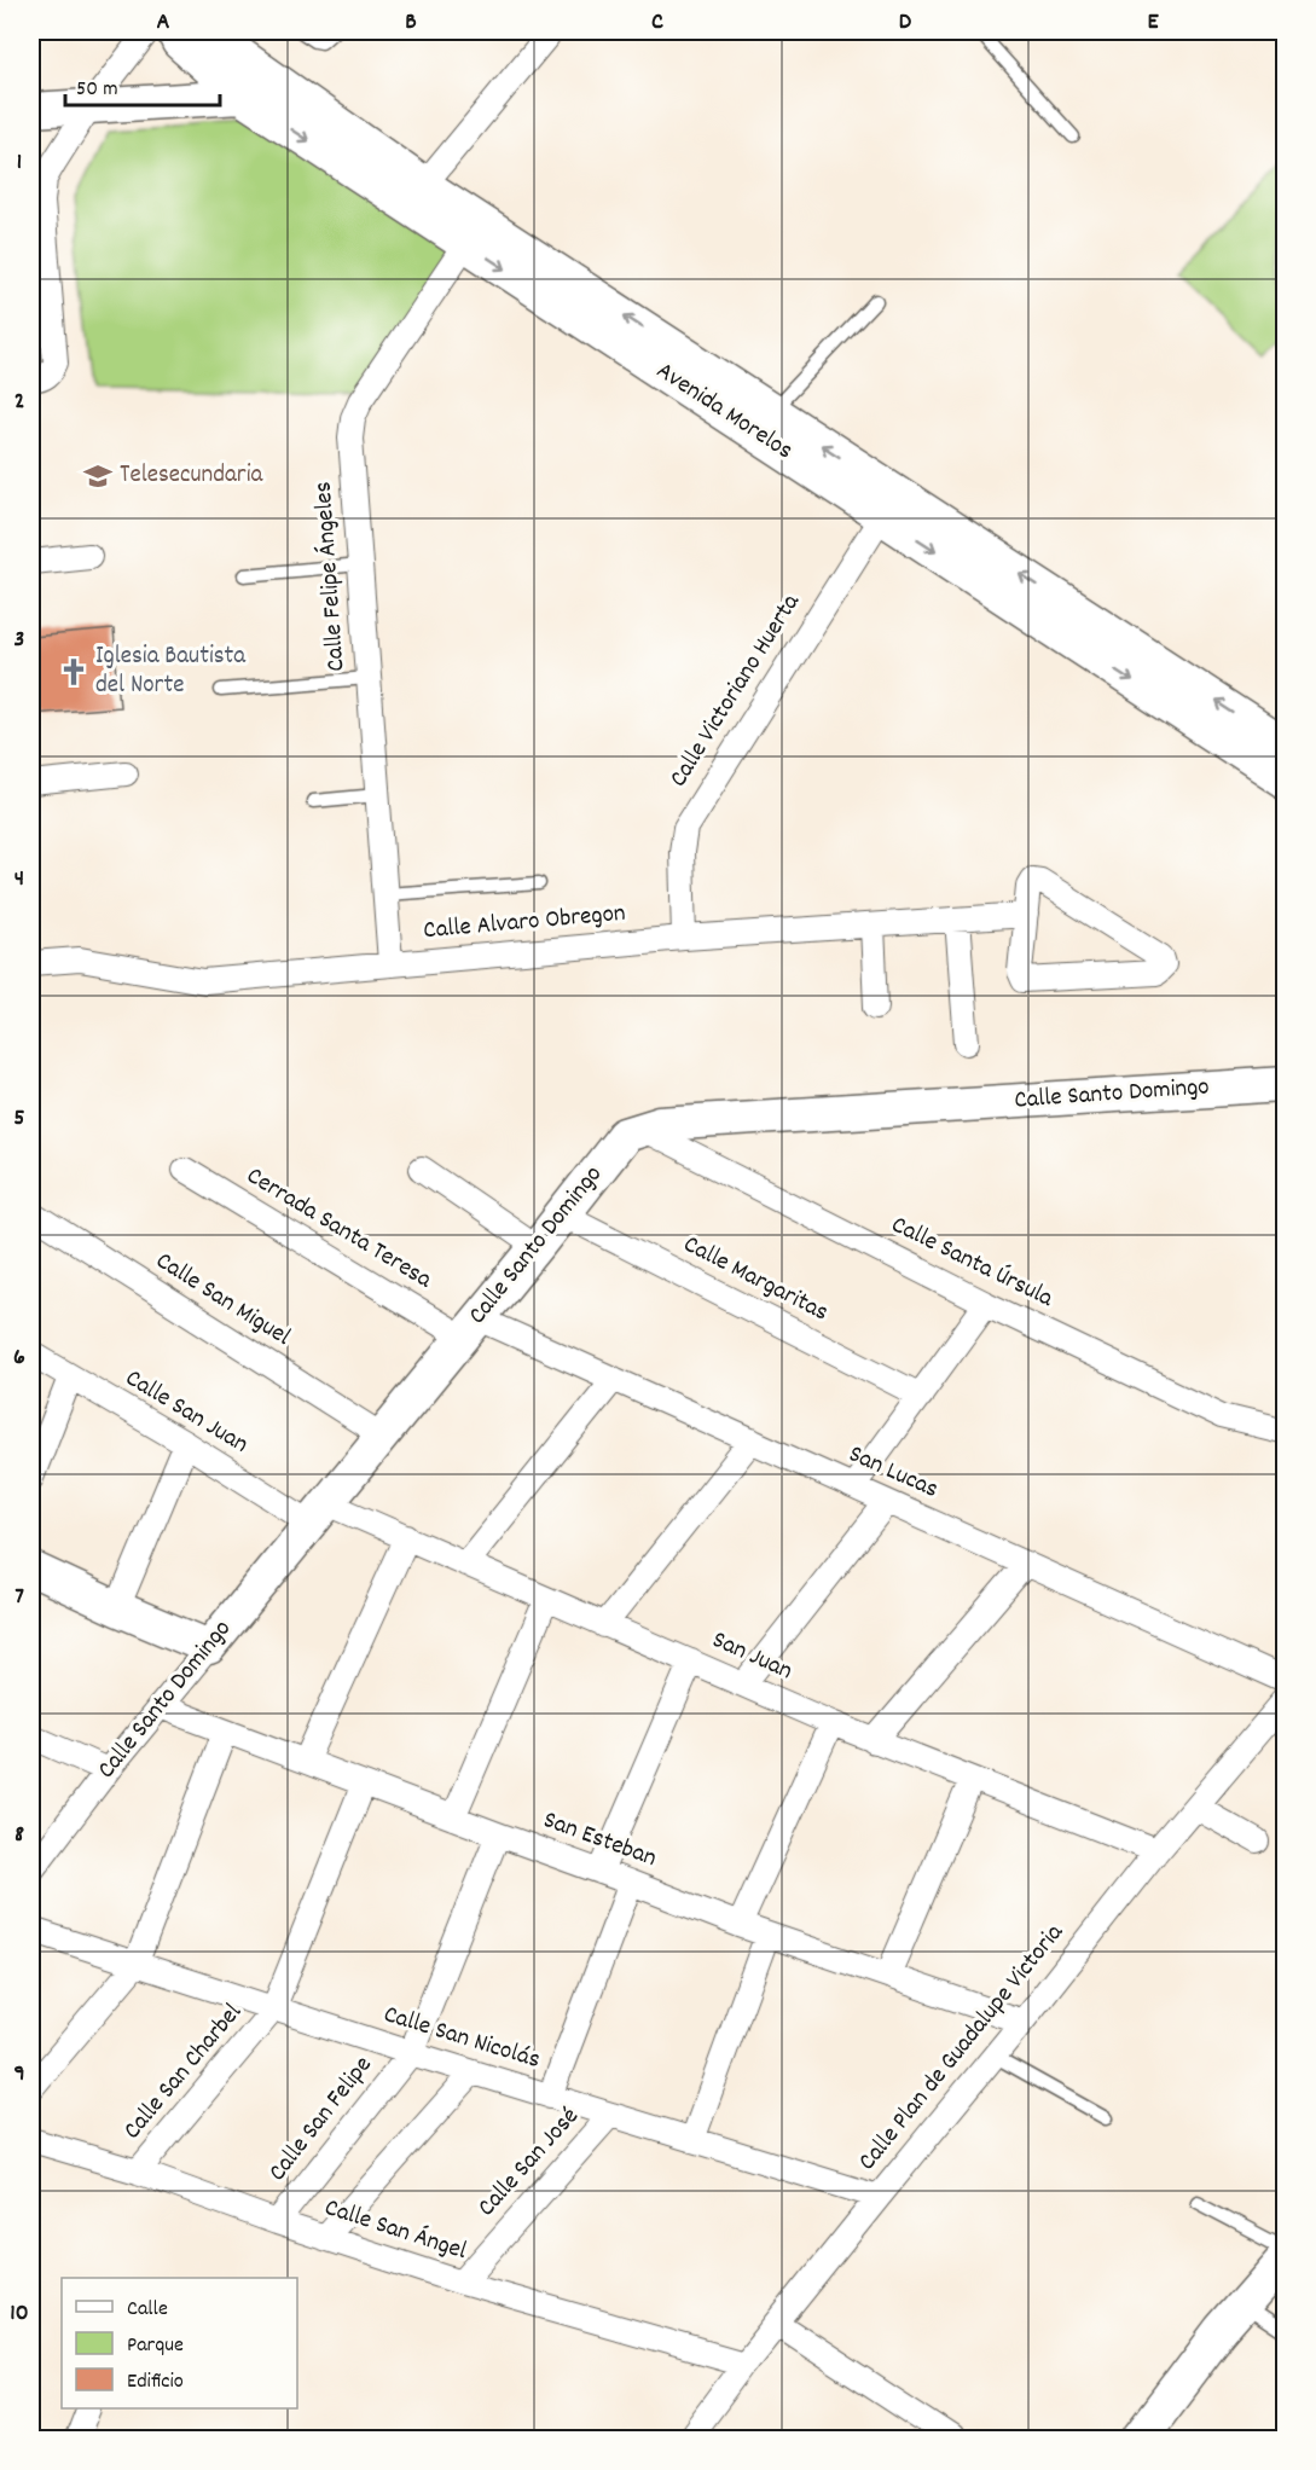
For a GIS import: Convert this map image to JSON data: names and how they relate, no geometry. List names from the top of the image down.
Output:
{
  "streets": {
    "main road": ["Avenida Morelos", "Calle Santo Domingo"],
    "street": [
      "Calle Felipe Ángeles",
      "Calle Victoriano Huerta",
      "Calle Alvaro Obregon",
      "Cerrada Santa Teresa",
      "Calle Santa Úrsula",
      "Calle Margaritas",
      "Calle San Miguel",
      "Calle San Juan",
      "San Lucas",
      "San Juan",
      "San Esteban",
      "Calle San Nicolás",
      "Calle Plan de Guadalupe Victoria",
      "Calle San Charbel",
      "Calle San Felipe",
      "Calle San José",
      "Calle San Ángel"
    ]
  },
  "crossings": [
    ["Avenida Morelos", "Calle Felipe Ángeles"],
    ["Avenida Morelos", "Calle Victoriano Huerta"],
    ["Calle Felipe Ángeles", "Calle Alvaro Obregon"],
    ["Calle Victoriano Huerta", "Calle Alvaro Obregon"],
    ["Calle Santo Domingo", "Cerrada Santa Teresa"],
    ["Calle Santo Domingo", "Calle Santa Úrsula"],
    ["Calle Santo Domingo", "Calle Margaritas"],
    ["Calle Santo Domingo", "Calle San Miguel"],
    ["Calle Santo Domingo", "Calle San Juan"],
    ["Calle Santo Domingo", "San Lucas"],
    ["Calle Santo Domingo", "San Juan"],
    ["Calle Santo Domingo", "San Esteban"],
    ["Cerrada Santa Teresa", "San Lucas"],
    ["Calle San Juan", "San Juan"],
    ["San Juan", "Calle Plan de Guadalupe Victoria"],
    ["San Esteban", "Calle Plan de Guadalupe Victoria"],
    ["San Esteban", "Calle San Charbel"],
    ["San Esteban", "Calle San Felipe"],
    ["Calle San Nicolás", "Calle Plan de Guadalupe Victoria"],
    ["Calle San Nicolás", "Calle San Charbel"],
    ["Calle San Nicolás", "Calle San Felipe"],
    ["Calle San Nicolás", "Calle San José"],
    ["Calle Plan de Guadalupe Victoria", "Calle San Ángel"],
    ["Calle San Charbel", "Calle San Ángel"],
    ["Calle San Felipe", "Calle San Ángel"],
    ["Calle San José", "Calle San Ángel"]
  ],
  "places": {
    "school or university": ["Telesecundaria"],
    "church": ["Iglesia Bautista del Norte"]
  },
  "legend": ["Calle", "Parque", "Edificio"],
  "scale_bar": "50 m",
  "grid": {
    "columns": [
      "A",
      "B",
      "C",
      "D",
      "E"
    ],
    "rows": [
      "1",
      "2",
      "3",
      "4",
      "5",
      "6",
      "7",
      "8",
      "9",
      "10"
    ]
  }
}
